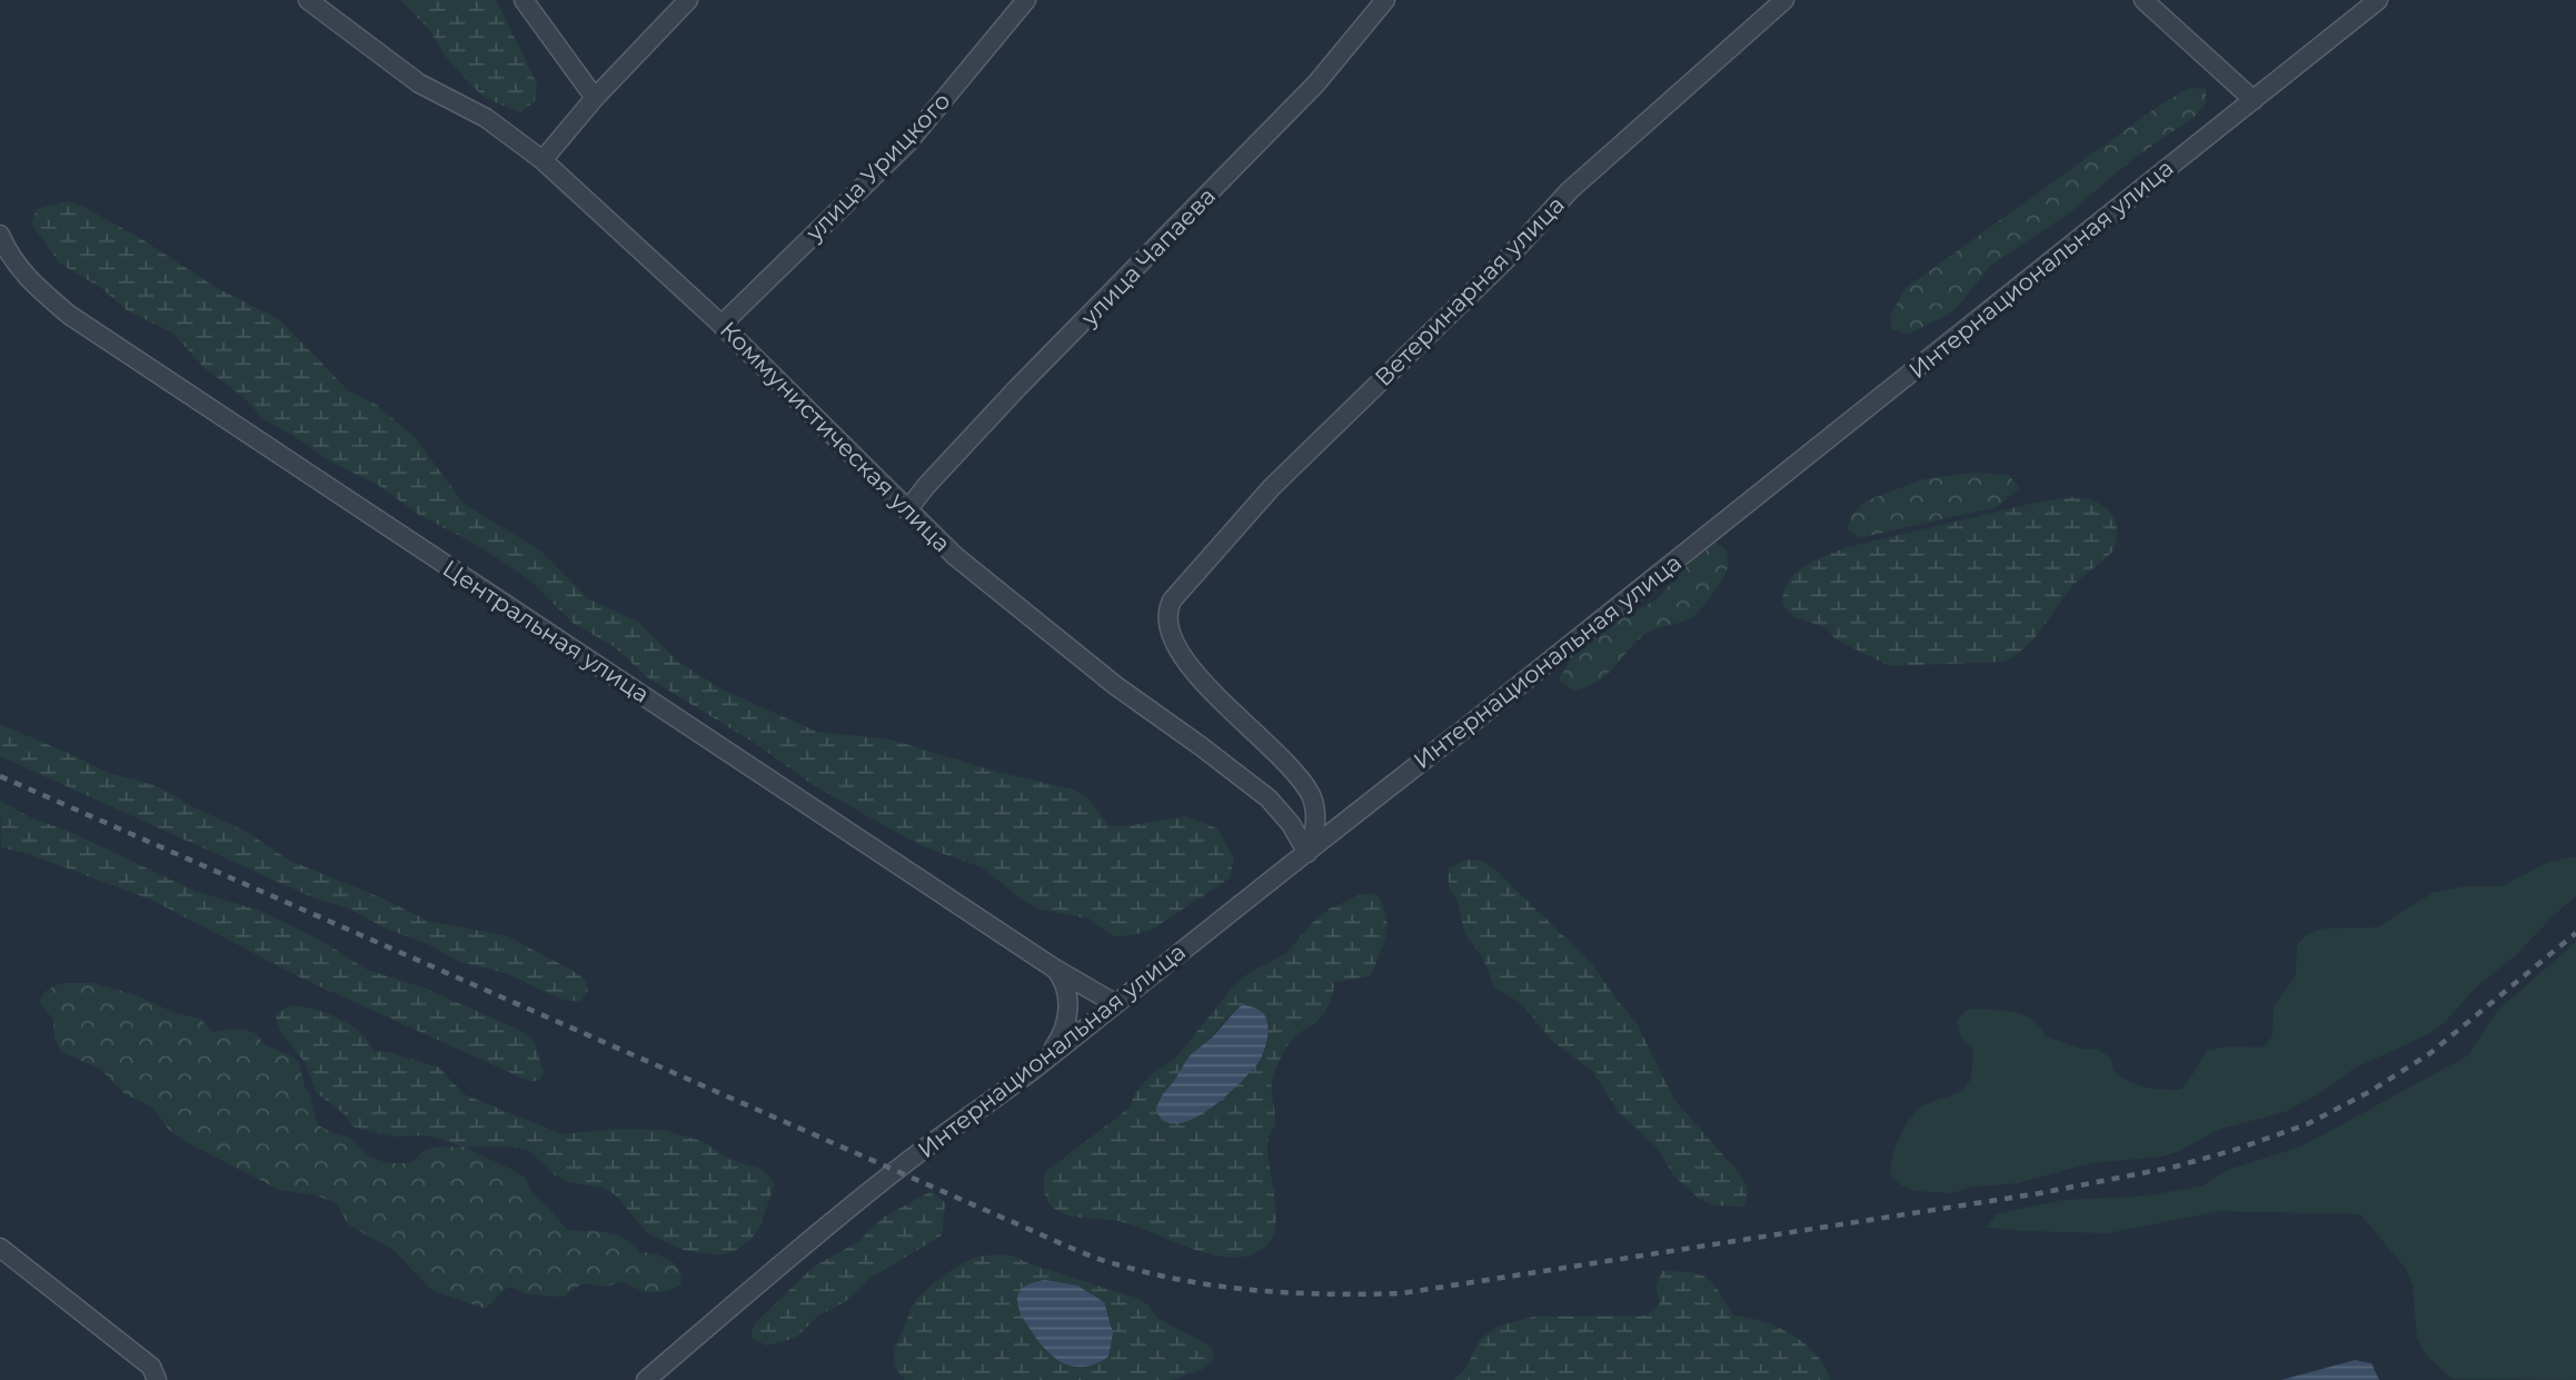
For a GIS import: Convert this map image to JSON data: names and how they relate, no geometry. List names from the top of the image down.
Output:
{
  "streets": {
    "street": [
      "улица Урицкого",
      "улица Чапаева",
      "Интернациональная улица",
      "Ветеринарная улица",
      "Коммунистическая улица",
      "Центральная улица"
    ]
  },
  "crossings": [
    ["улица Урицкого", "Коммунистическая улица"],
    ["улица Чапаева", "Коммунистическая улица"],
    ["Интернациональная улица", "Ветеринарная улица"],
    ["Интернациональная улица", "Коммунистическая улица"],
    ["Интернациональная улица", "Центральная улица"],
    ["Ветеринарная улица", "Коммунистическая улица"]
  ]
}
